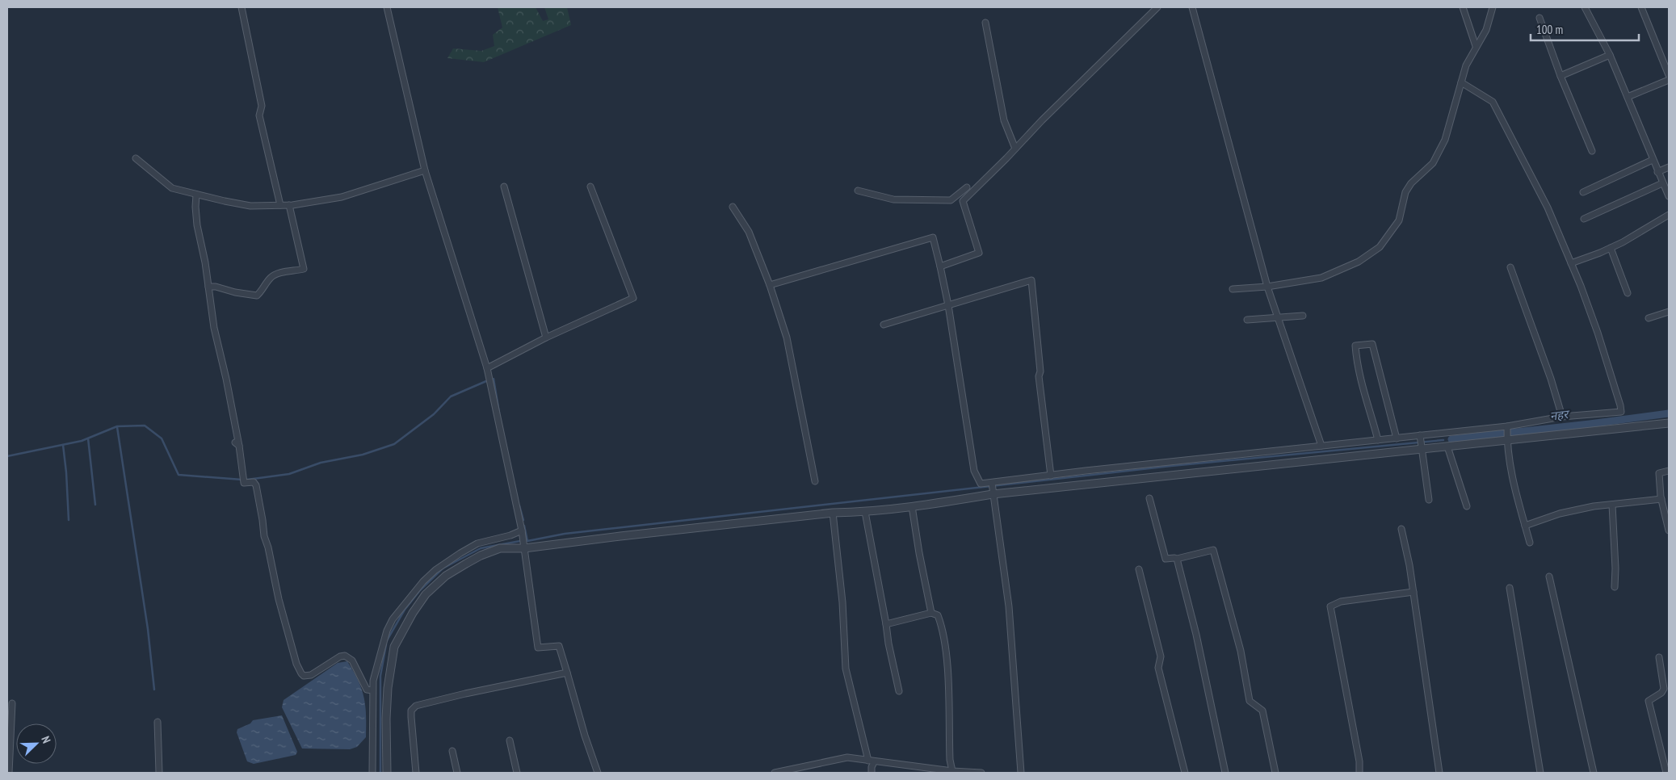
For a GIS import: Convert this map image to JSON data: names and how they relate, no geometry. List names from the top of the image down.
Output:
{
  "water": ["नहर"],
  "scale_bar": "100 m",
  "north": "top right"
}
